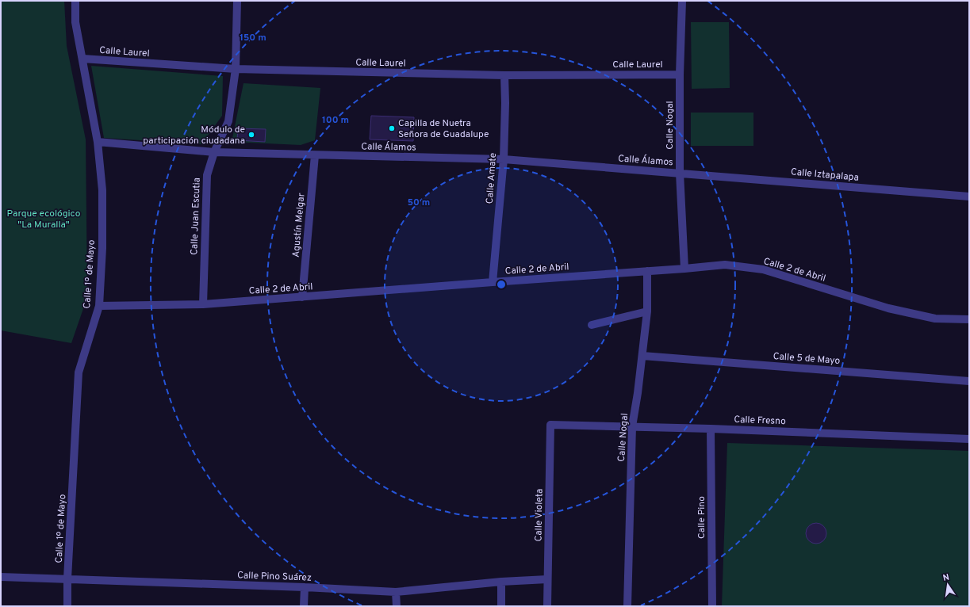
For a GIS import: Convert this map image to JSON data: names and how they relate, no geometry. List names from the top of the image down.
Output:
{
  "streets": {
    "street": [
      "Calle Laurel",
      "Calle Nogal",
      "Calle Álamos",
      "Calle Iztapalapa",
      "Calle Amate",
      "Calle Juan Escutia",
      "Agustín Melgar",
      "Calle 2 de Abril",
      "Calle 1º de Mayo",
      "Calle 5 de Mayo",
      "Calle Fresno",
      "Calle Violeta",
      "Calle Pino",
      "Calle Pino Suárez"
    ]
  },
  "crossings": [
    ["Calle Laurel", "Calle Nogal"],
    ["Calle Laurel", "Calle Amate"],
    ["Calle Laurel", "Calle Juan Escutia"],
    ["Calle Laurel", "Calle 1º de Mayo"],
    ["Calle Nogal", "Calle Álamos"],
    ["Calle Nogal", "Calle Iztapalapa"],
    ["Calle Nogal", "Calle 2 de Abril"],
    ["Calle Nogal", "Calle 5 de Mayo"],
    ["Calle Nogal", "Calle Fresno"],
    ["Calle Álamos", "Calle Iztapalapa"],
    ["Calle Álamos", "Calle Amate"],
    ["Calle Álamos", "Calle Juan Escutia"],
    ["Calle Álamos", "Agustín Melgar"],
    ["Calle Álamos", "Calle 1º de Mayo"],
    ["Calle Amate", "Calle 2 de Abril"],
    ["Calle Juan Escutia", "Calle 2 de Abril"],
    ["Agustín Melgar", "Calle 2 de Abril"],
    ["Calle 2 de Abril", "Calle 1º de Mayo"],
    ["Calle 1º de Mayo", "Calle Pino Suárez"],
    ["Calle Fresno", "Calle Violeta"],
    ["Calle Fresno", "Calle Pino"],
    ["Calle Violeta", "Calle Pino Suárez"]
  ],
  "parks": ["Parque ecológico \"La Muralla\""],
  "places": ["Capilla de Nuetra Señora de Guadalupe", "Módulo de participación ciudadana"],
  "north": "top",
  "rings": ["150 m", "100 m", "50 m"]
}
